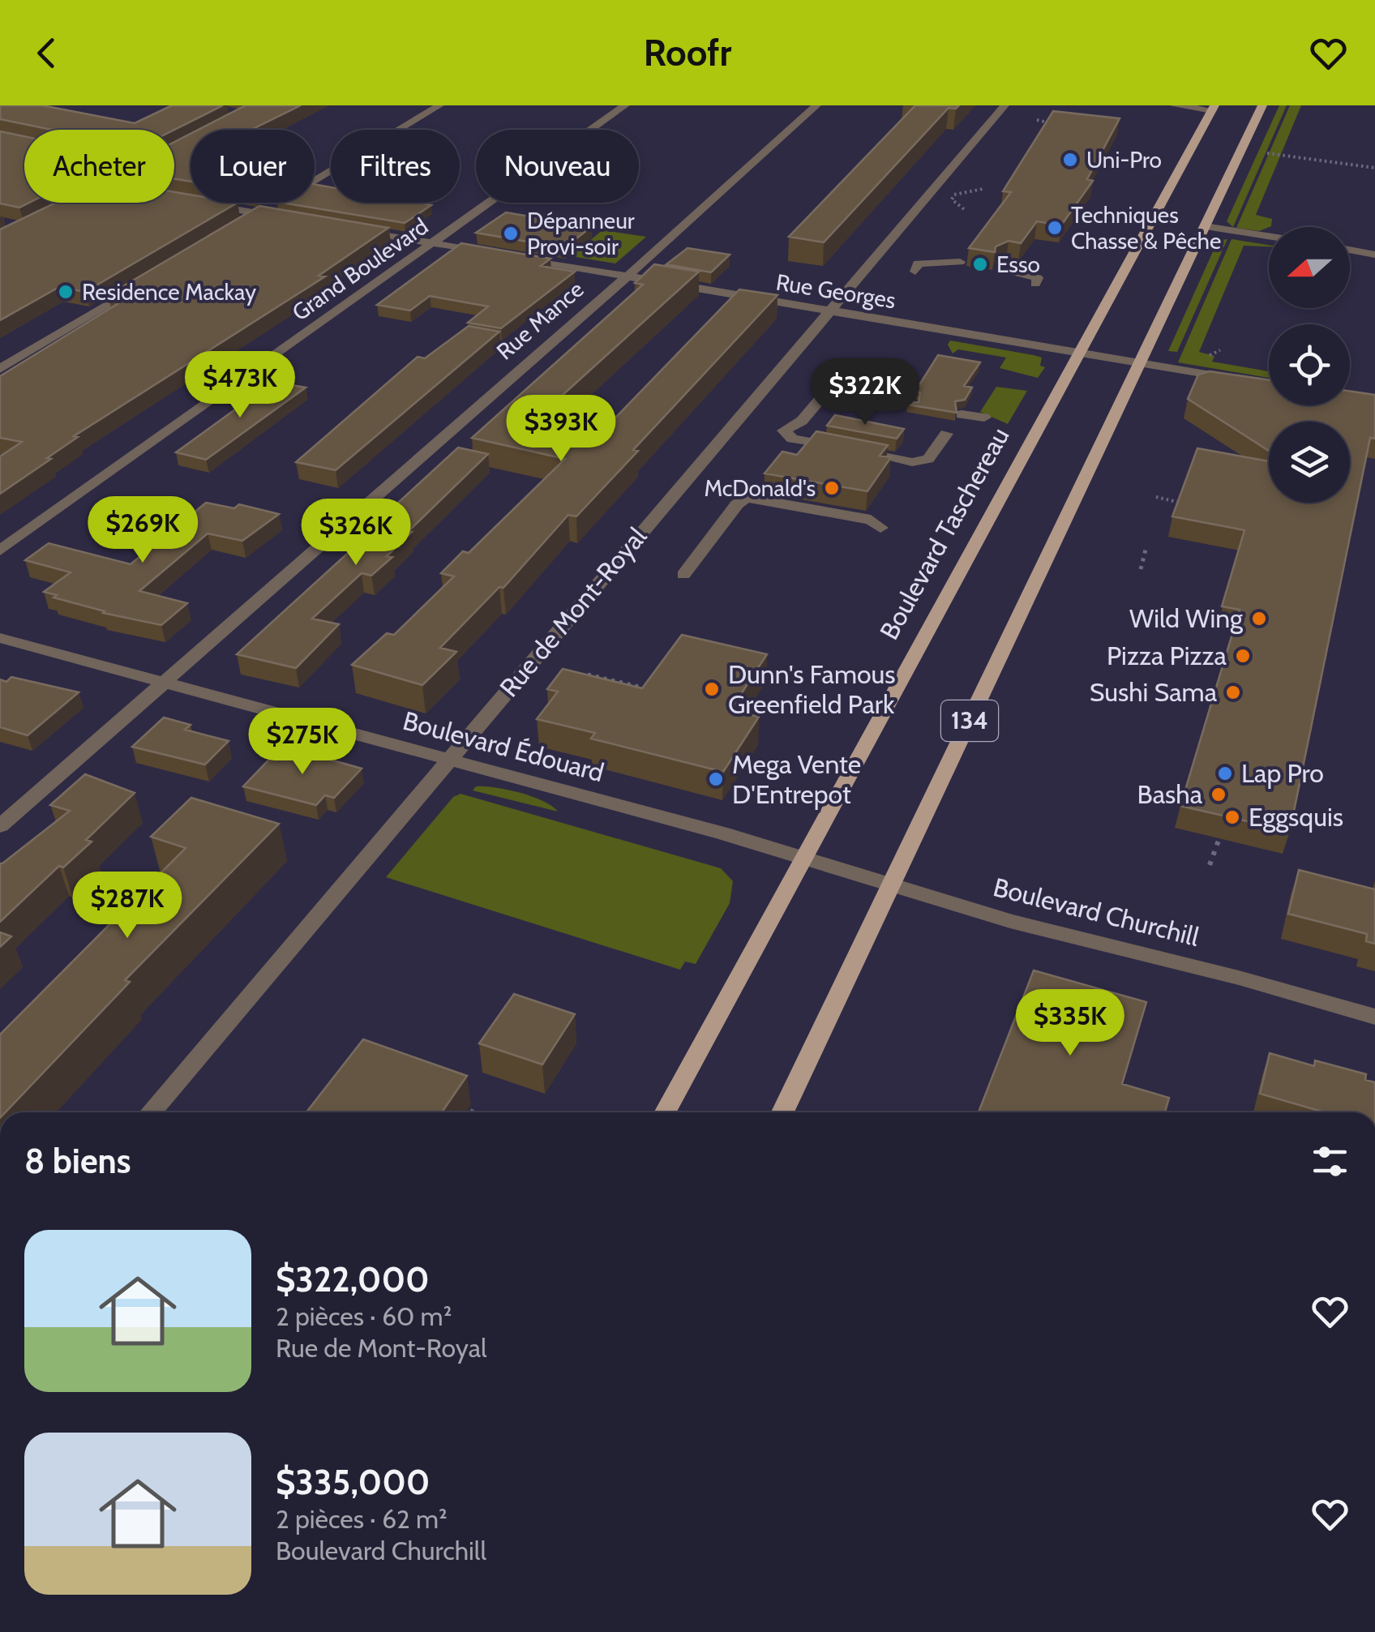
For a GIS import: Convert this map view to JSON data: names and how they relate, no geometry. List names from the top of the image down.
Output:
{
  "streets": {
    "main road": ["Boulevard Taschereau", "134"],
    "street": [
      "Grand Boulevard",
      "Rue Georges",
      "Rue Mance",
      "Rue de Mont-Royal",
      "Boulevard Édouard",
      "Boulevard Churchill"
    ]
  },
  "crossings": [
    ["Rue Georges", "Rue Mance"],
    ["Rue Georges", "Boulevard Taschereau"],
    ["Rue Georges", "Rue de Mont-Royal"],
    ["Rue Georges", "134"],
    ["Rue Mance", "Boulevard Édouard"],
    ["Boulevard Taschereau", "Boulevard Édouard"],
    ["Boulevard Taschereau", "Boulevard Churchill"],
    ["Rue de Mont-Royal", "Boulevard Édouard"],
    ["134", "Boulevard Churchill"],
    ["Boulevard Édouard", "Boulevard Churchill"]
  ],
  "places": [
    "Uni-Pro",
    "Techniques Chasse & Pêche",
    "Dépanneur Provi-soir",
    "Esso",
    "Residence Mackay",
    "McDonald's",
    "Wild Wing",
    "Pizza Pizza",
    "Dunn's Famous Greenfield Park",
    "Sushi Sama",
    "Lap Pro",
    "Mega Vente D'Entrepot",
    "Basha",
    "Eggsquis"
  ],
  "north": "left",
  "page": {
    "header": "Roofr",
    "chip": [
      "Acheter",
      "Louer",
      "Filtres",
      "Nouveau"
    ],
    "price": [
      "$473K",
      "$322K",
      "$393K",
      "$269K",
      "$326K",
      "$275K",
      "$287K",
      "$335K"
    ],
    "heading": "8 biens",
    "list": [
      {
        "name": "$322,000",
        "note": "2 pièces · 60 m² · Rue de Mont-Royal"
      },
      {
        "name": "$335,000",
        "note": "2 pièces · 62 m² · Boulevard Churchill"
      }
    ]
  }
}
